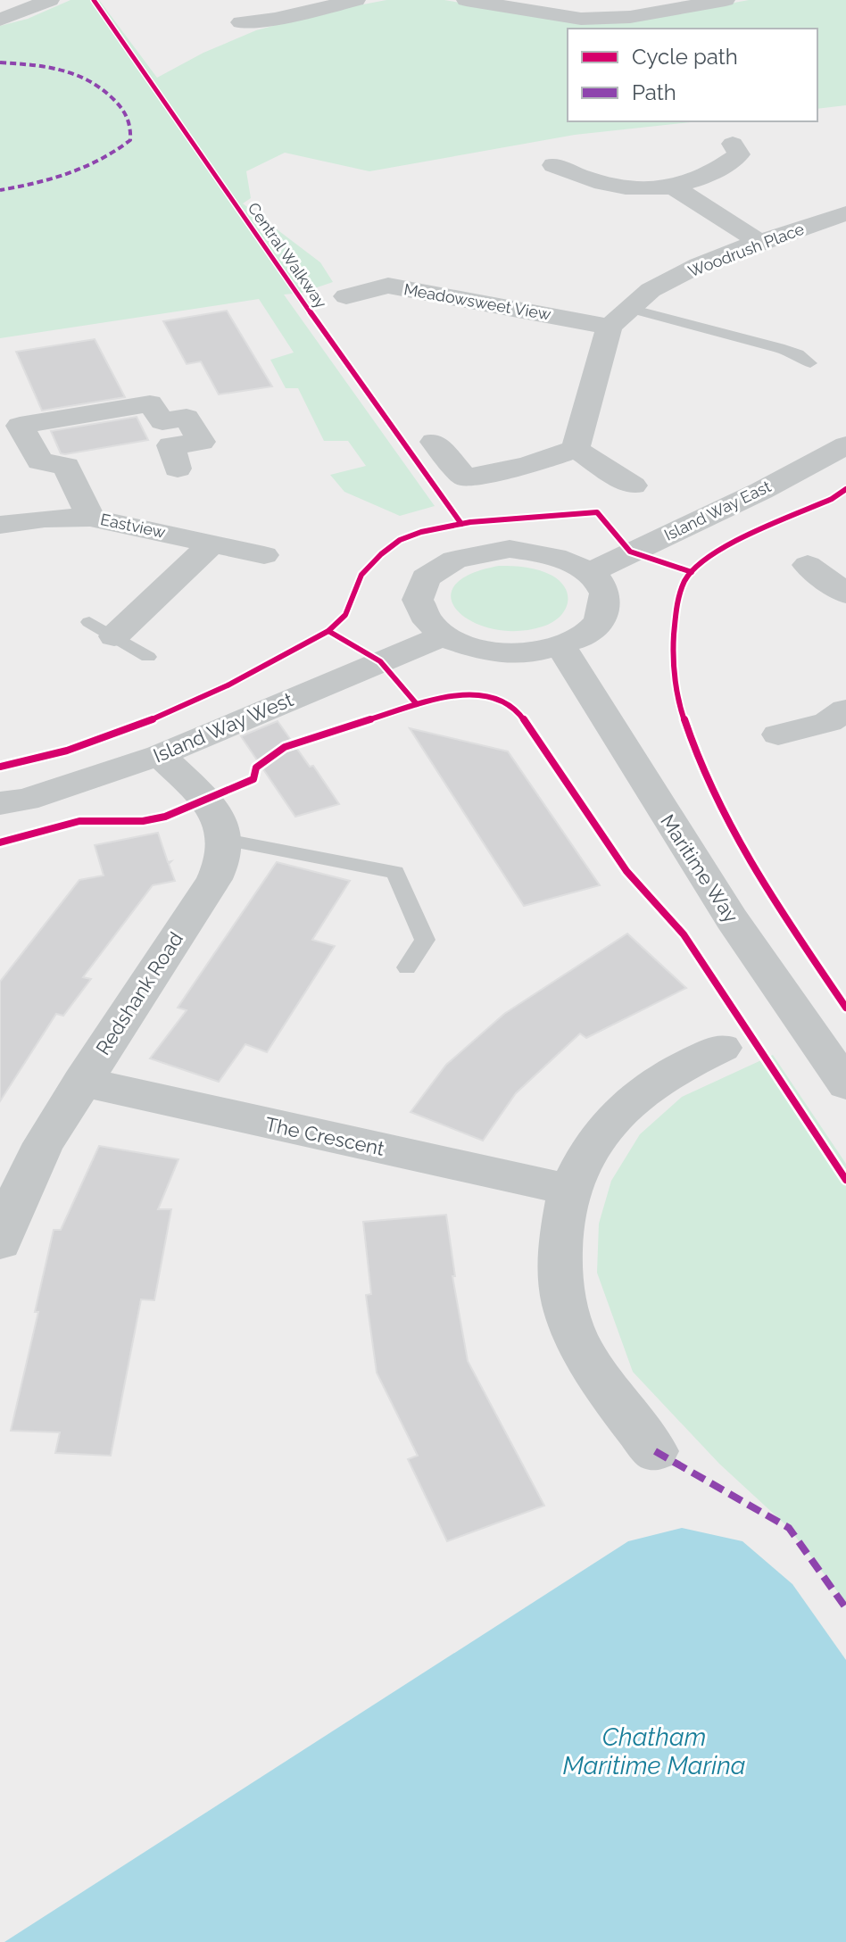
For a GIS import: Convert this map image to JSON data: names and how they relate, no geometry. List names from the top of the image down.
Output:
{
  "streets": {
    "street": [
      "Woodrush Place",
      "Meadowsweet View",
      "Island Way East",
      "Eastview",
      "Island Way West",
      "Maritime Way",
      "Redshank Road",
      "The Crescent"
    ],
    "cycle path": ["Central Walkway"]
  },
  "crossings": [
    ["Woodrush Place", "Meadowsweet View"],
    ["Island Way East", "Island Way West"],
    ["Island Way East", "Maritime Way"],
    ["Island Way West", "Maritime Way"],
    ["Redshank Road", "The Crescent"]
  ],
  "water": ["Chatham Maritime Marina"],
  "legend": ["Cycle path", "Path"]
}
